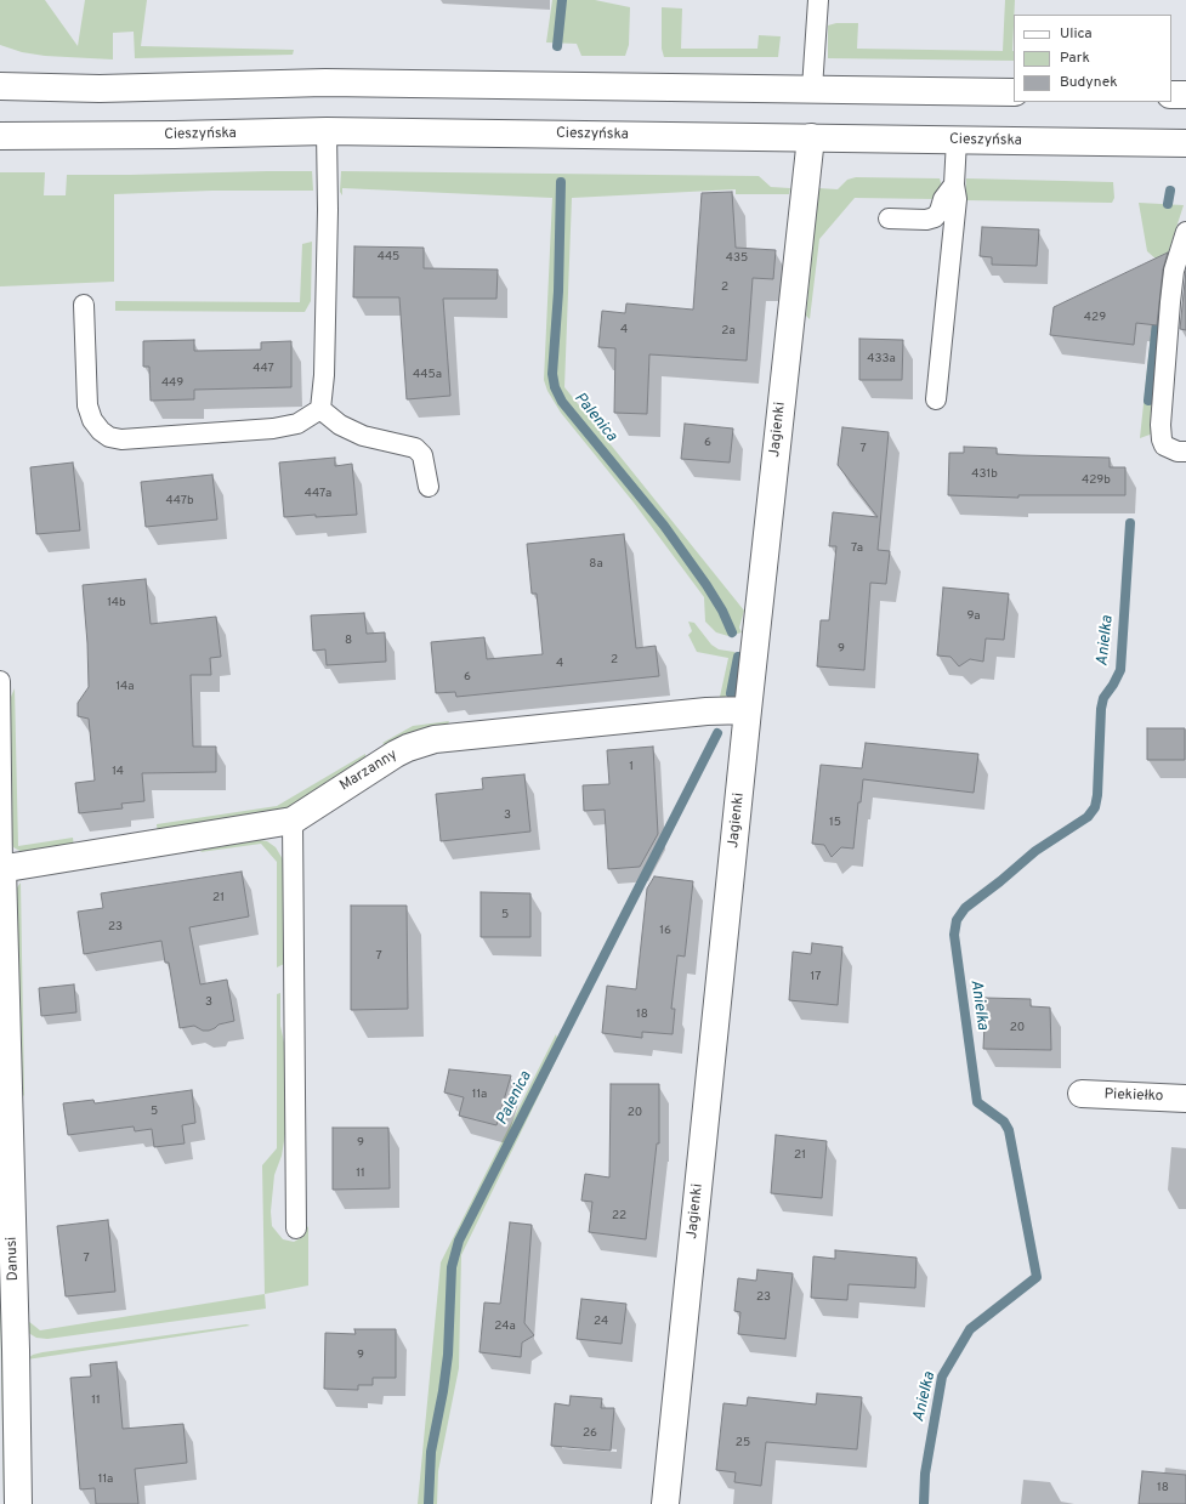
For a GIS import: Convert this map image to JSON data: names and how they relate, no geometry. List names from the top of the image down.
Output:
{
  "streets": {
    "street": [
      "Cieszyńska",
      "Jagienki",
      "Marzanny",
      "Piekiełko",
      "Danusi"
    ]
  },
  "crossings": [
    ["Cieszyńska", "Jagienki"],
    ["Jagienki", "Marzanny"],
    ["Marzanny", "Danusi"]
  ],
  "water": ["Palenica", "Anielka"],
  "house_numbers": [
    "445",
    "435",
    "2",
    "429",
    "4",
    "2a",
    "433a",
    "447",
    "445a",
    "449",
    "6",
    "7",
    "431b",
    "429b",
    "447a",
    "447b",
    "7a",
    "8a",
    "14b",
    "9a",
    "8",
    "9",
    "2",
    "4",
    "6",
    "14a",
    "1",
    "14",
    "3",
    "15",
    "21",
    "5",
    "23",
    "16",
    "7",
    "17",
    "3",
    "18",
    "20",
    "11a",
    "5",
    "20",
    "9",
    "21",
    "11",
    "22",
    "7",
    "23",
    "24",
    "24a",
    "9",
    "11",
    "26",
    "25",
    "11a",
    "18"
  ],
  "legend": ["Ulica", "Park", "Budynek"]
}
